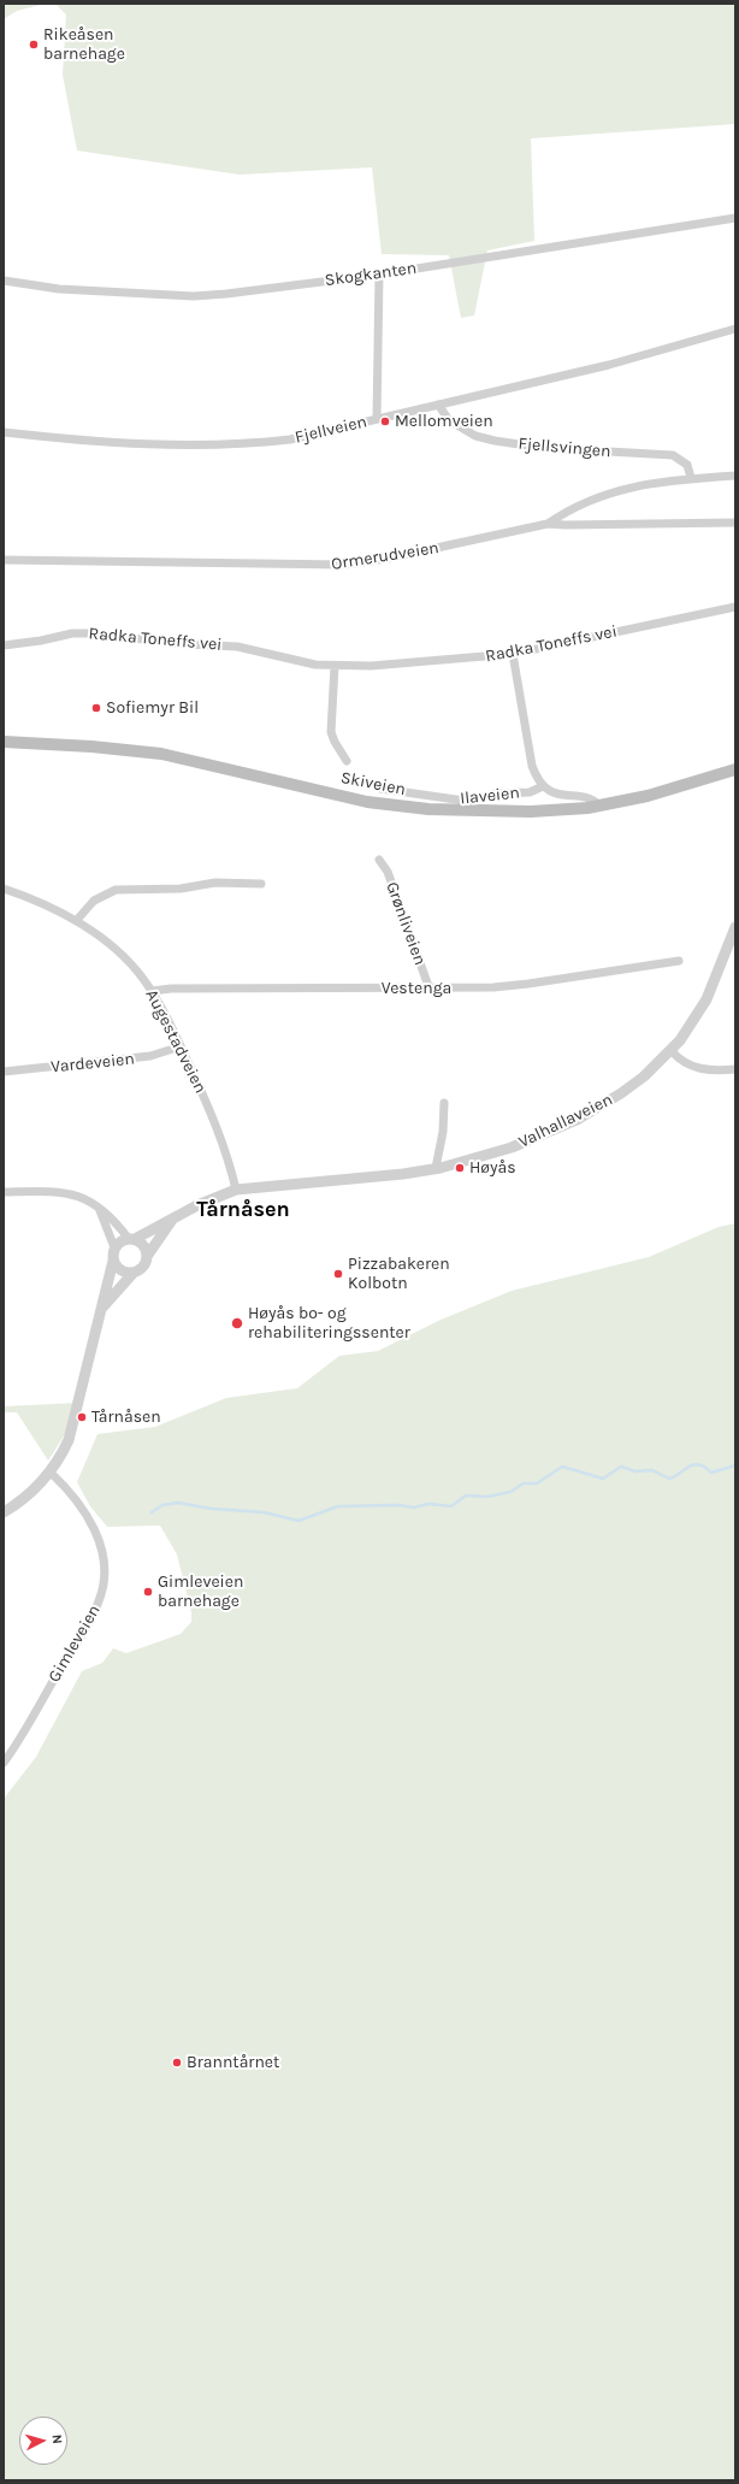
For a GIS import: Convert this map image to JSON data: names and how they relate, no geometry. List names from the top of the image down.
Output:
{
  "streets": {
    "main road": ["Skiveien"],
    "street": [
      "Skogkanten",
      "Fjellveien",
      "Fjellsvingen",
      "Ormerudveien",
      "Radka Toneffs vei",
      "Ilaveien",
      "Grønliveien",
      "Vestenga",
      "Augestadveien",
      "Vardeveien",
      "Valhallaveien",
      "Gimleveien"
    ]
  },
  "crossings": [
    ["Fjellveien", "Fjellsvingen"],
    ["Radka Toneffs vei", "Ilaveien"],
    ["Skiveien", "Ilaveien"],
    ["Grønliveien", "Vestenga"],
    ["Vestenga", "Augestadveien"],
    ["Augestadveien", "Vardeveien"],
    ["Augestadveien", "Valhallaveien"]
  ],
  "districts": ["Tårnåsen"],
  "places": [
    "Rikeåsen barnehage",
    "Mellomveien",
    "Sofiemyr Bil",
    "Høyås",
    "Pizzabakeren Kolbotn",
    "Høyås bo- og rehabiliteringssenter",
    "Tårnåsen",
    "Gimleveien barnehage",
    "Branntårnet"
  ],
  "north": "right"
}
